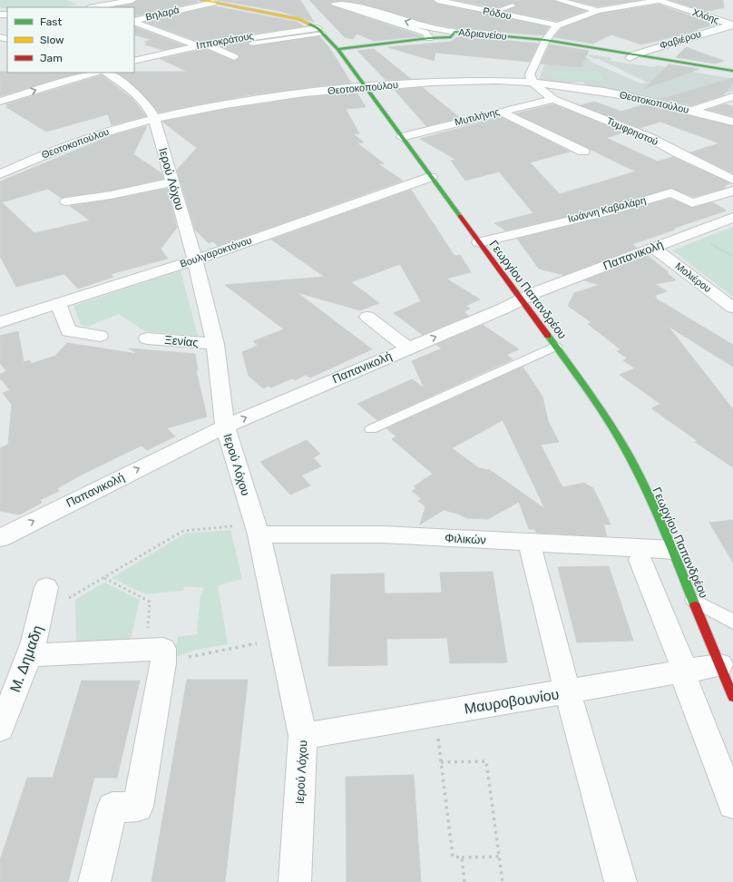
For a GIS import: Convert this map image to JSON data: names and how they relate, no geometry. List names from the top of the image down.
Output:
{
  "streets": {
    "main road": ["Αδριανείου", "Γεωργίου Παπανδρέου"],
    "street": [
      "Βηλαρά",
      "Ρόδου",
      "Χλόης",
      "Φαβιέρου",
      "Ιπποκράτους",
      "Θεοτοκοπούλου",
      "Μυτιλήνης",
      "Τυμφρηστού",
      "Ιερού Λόχου",
      "Ιωάννη Καβαλάρη",
      "Βουλγαροκτόνου",
      "Παπανικολή",
      "Μολιέρου",
      "Ξενίας",
      "Φιλικών",
      "Μ. Δημαδη",
      "Μαυροβουνίου"
    ]
  },
  "crossings": [
    ["Βηλαρά", "Γεωργίου Παπανδρέου"],
    ["Χλόης", "Φαβιέρου"],
    ["Αδριανείου", "Φαβιέρου"],
    ["Ιπποκράτους", "Γεωργίου Παπανδρέου"],
    ["Θεοτοκοπούλου", "Τυμφρηστού"],
    ["Θεοτοκοπούλου", "Ιερού Λόχου"],
    ["Θεοτοκοπούλου", "Γεωργίου Παπανδρέου"],
    ["Μυτιλήνης", "Τυμφρηστού"],
    ["Μυτιλήνης", "Γεωργίου Παπανδρέου"],
    ["Ιερού Λόχου", "Βουλγαροκτόνου"],
    ["Ιερού Λόχου", "Παπανικολή"],
    ["Ιερού Λόχου", "Ξενίας"],
    ["Ιερού Λόχου", "Φιλικών"],
    ["Ιερού Λόχου", "Μαυροβουνίου"],
    ["Ιωάννη Καβαλάρη", "Γεωργίου Παπανδρέου"],
    ["Βουλγαροκτόνου", "Γεωργίου Παπανδρέου"],
    ["Παπανικολή", "Μολιέρου"],
    ["Παπανικολή", "Γεωργίου Παπανδρέου"],
    ["Γεωργίου Παπανδρέου", "Φιλικών"],
    ["Γεωργίου Παπανδρέου", "Μαυροβουνίου"]
  ],
  "one_way": ["Παπανικολή"],
  "legend": ["Fast", "Slow", "Jam"]
}
